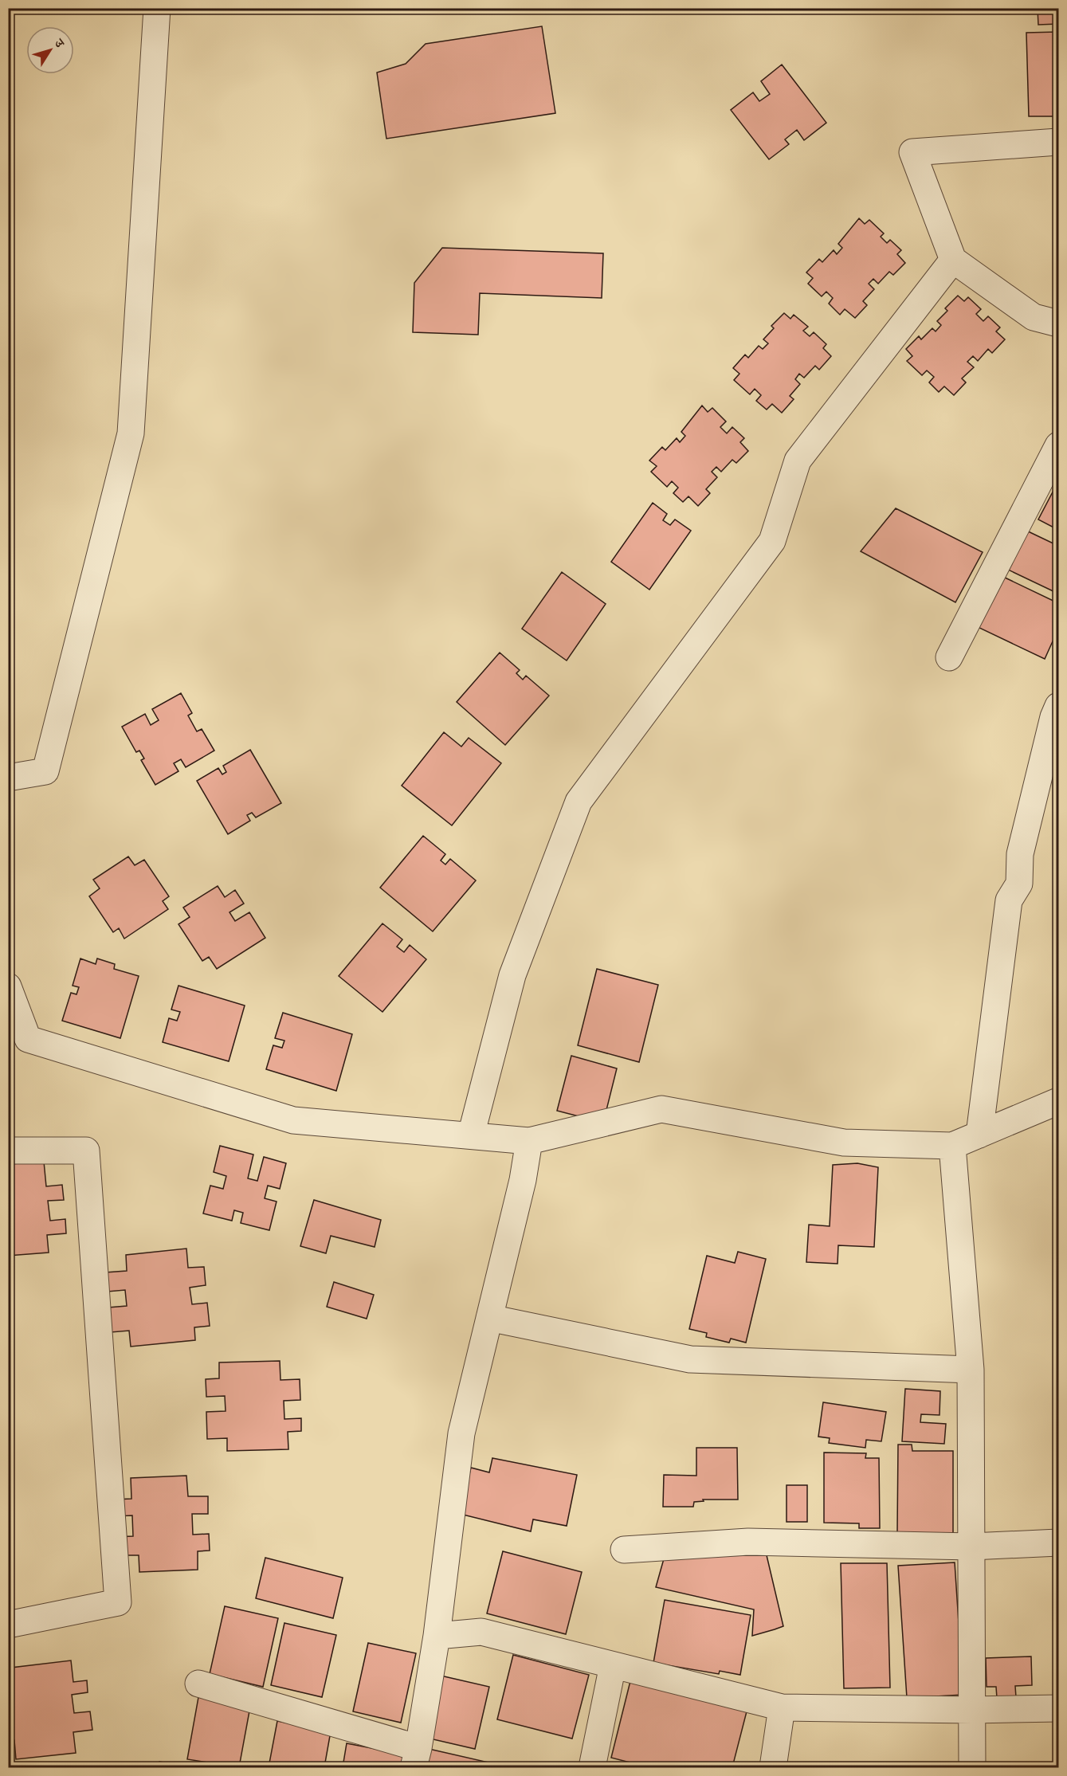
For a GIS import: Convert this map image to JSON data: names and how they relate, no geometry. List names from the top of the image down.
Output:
{
  "north": "top right"
}
